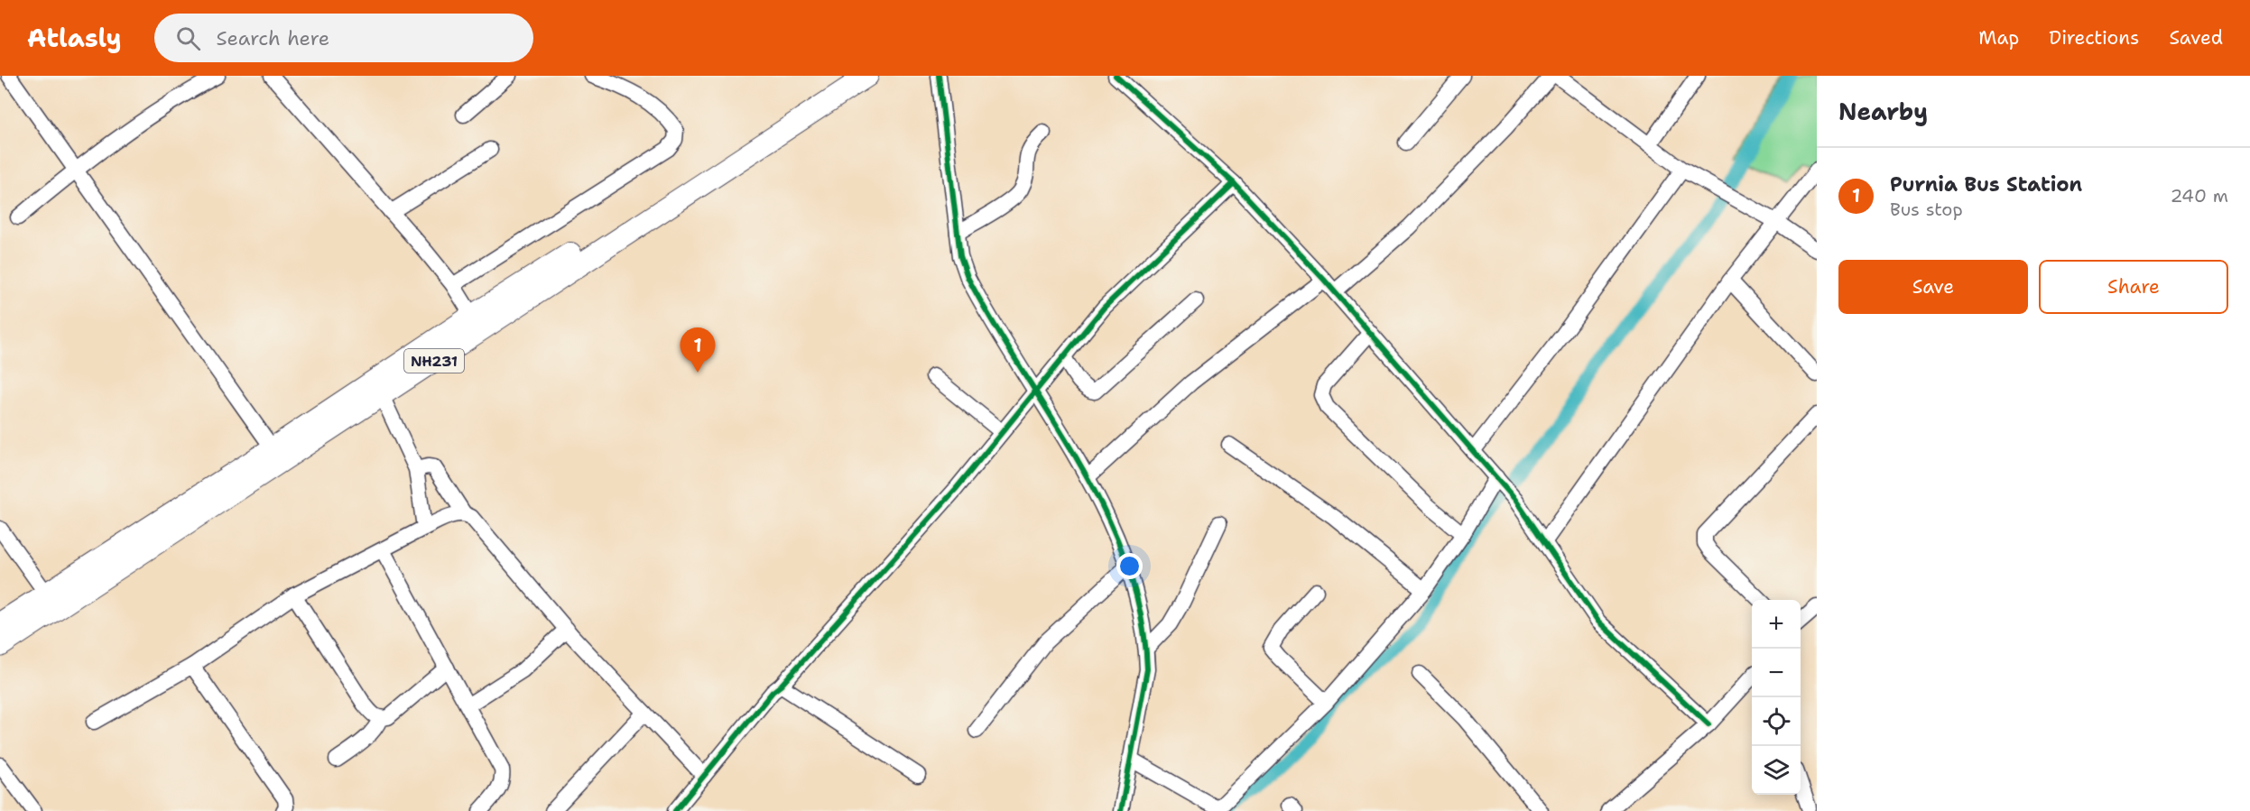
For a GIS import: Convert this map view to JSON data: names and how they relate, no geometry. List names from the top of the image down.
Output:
{
  "streets": {
    "highway": ["NH231"]
  },
  "page": {
    "header": "Atlasly",
    "search": "Search here",
    "nav": ["Map", "Directions", "Saved"],
    "heading": "Nearby",
    "list": [
      {
        "mark": "1",
        "name": "Purnia Bus Station",
        "note": "Bus stop",
        "value": "240 m"
      }
    ],
    "buttons": ["Save", "Share"],
    "pins": "1",
    "map_buttons": ["+", "−"]
  }
}
